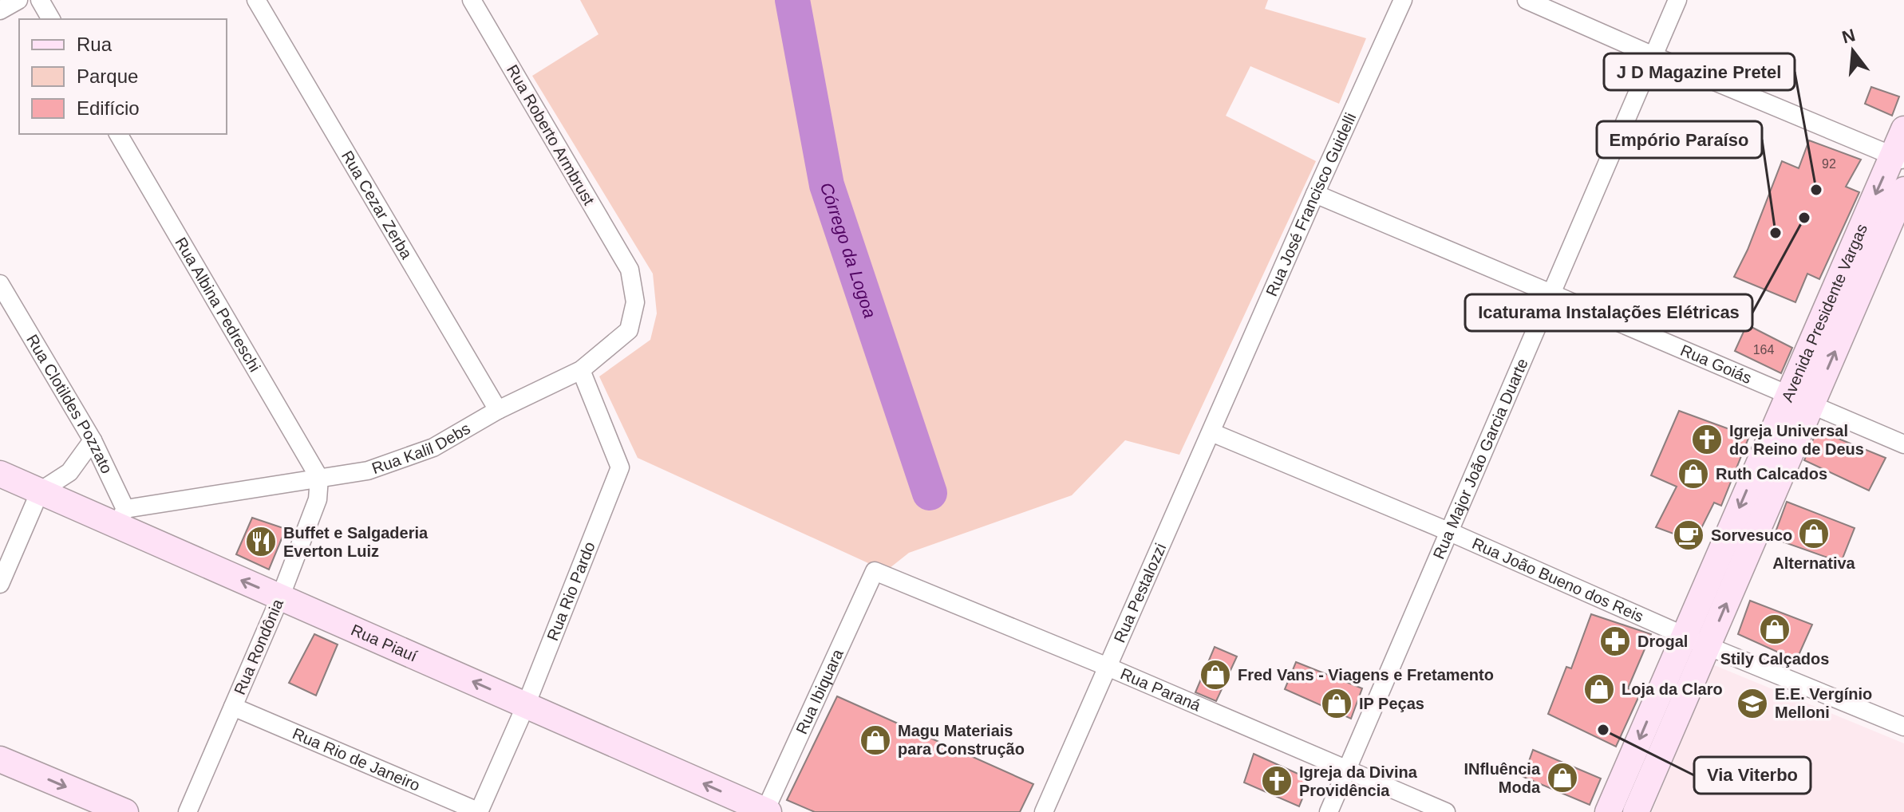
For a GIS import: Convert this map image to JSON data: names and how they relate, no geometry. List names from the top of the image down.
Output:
{
  "streets": {
    "main road": ["Avenida Presidente Vargas", "Rua Piauí"],
    "street": [
      "Rua Roberto Armbrust",
      "Rua Cezar Zerba",
      "Rua José Francisco Guidelli",
      "Rua Albina Pedreschi",
      "Rua Goiás",
      "Rua Clotildes Pozzato",
      "Rua Kalil Debs",
      "Rua Major João Garcia Duarte",
      "Rua João Bueno dos Reis",
      "Rua Rio Pardo",
      "Rua Pestalozzi",
      "Rua Rondônia",
      "Rua Paraná",
      "Rua Ibiquara",
      "Rua Rio de Janeiro"
    ]
  },
  "crossings": [
    ["Rua Roberto Armbrust", "Rua Kalil Debs"],
    ["Rua Cezar Zerba", "Rua Kalil Debs"],
    ["Rua José Francisco Guidelli", "Rua Goiás"],
    ["Rua José Francisco Guidelli", "Rua Pestalozzi"],
    ["Rua Albina Pedreschi", "Rua Kalil Debs"],
    ["Rua Albina Pedreschi", "Rua Rondônia"],
    ["Avenida Presidente Vargas", "Rua Goiás"],
    ["Avenida Presidente Vargas", "Rua João Bueno dos Reis"],
    ["Rua Goiás", "Rua Major João Garcia Duarte"],
    ["Rua Clotildes Pozzato", "Rua Kalil Debs"],
    ["Rua Clotildes Pozzato", "Rua Piauí"],
    ["Rua Kalil Debs", "Rua Rio Pardo"],
    ["Rua Kalil Debs", "Rua Piauí"],
    ["Rua Kalil Debs", "Rua Rondônia"],
    ["Rua Major João Garcia Duarte", "Rua João Bueno dos Reis"],
    ["Rua Major João Garcia Duarte", "Rua Paraná"],
    ["Rua João Bueno dos Reis", "Rua Pestalozzi"],
    ["Rua Rio Pardo", "Rua Piauí"],
    ["Rua Rio Pardo", "Rua Rio de Janeiro"],
    ["Rua Pestalozzi", "Rua Paraná"],
    ["Rua Piauí", "Rua Rondônia"],
    ["Rua Piauí", "Rua Ibiquara"],
    ["Rua Rondônia", "Rua Rio de Janeiro"],
    ["Rua Paraná", "Rua Ibiquara"]
  ],
  "one_way": ["Rua Piauí"],
  "water": ["Córrego da Logoa"],
  "places": {
    "other": [
      "J D Magazine Pretel",
      "Icaturama Instalações Elétricas",
      "Empório Paraíso",
      "Via Viterbo"
    ],
    "church": ["Igreja Universal do Reino de Deus", "Igreja da Divina Providência"],
    "shop": [
      "Ruth Calcados",
      "Alternativa",
      "Stily Calçados",
      "Fred Vans - Viagens e Fretamento",
      "Loja da Claro",
      "IP Peças",
      "Magu Materiais para Construção",
      "INfluência Moda"
    ],
    "cafe": ["Sorvesuco"],
    "restaurant": ["Buffet e Salgaderia Everton Luiz"],
    "pharmacy": ["Drogal"],
    "school or university": ["E.E. Vergínio Melloni"]
  },
  "house_numbers": ["92", "164"],
  "legend": ["Rua", "Parque", "Edifício"],
  "north": "top"
}
